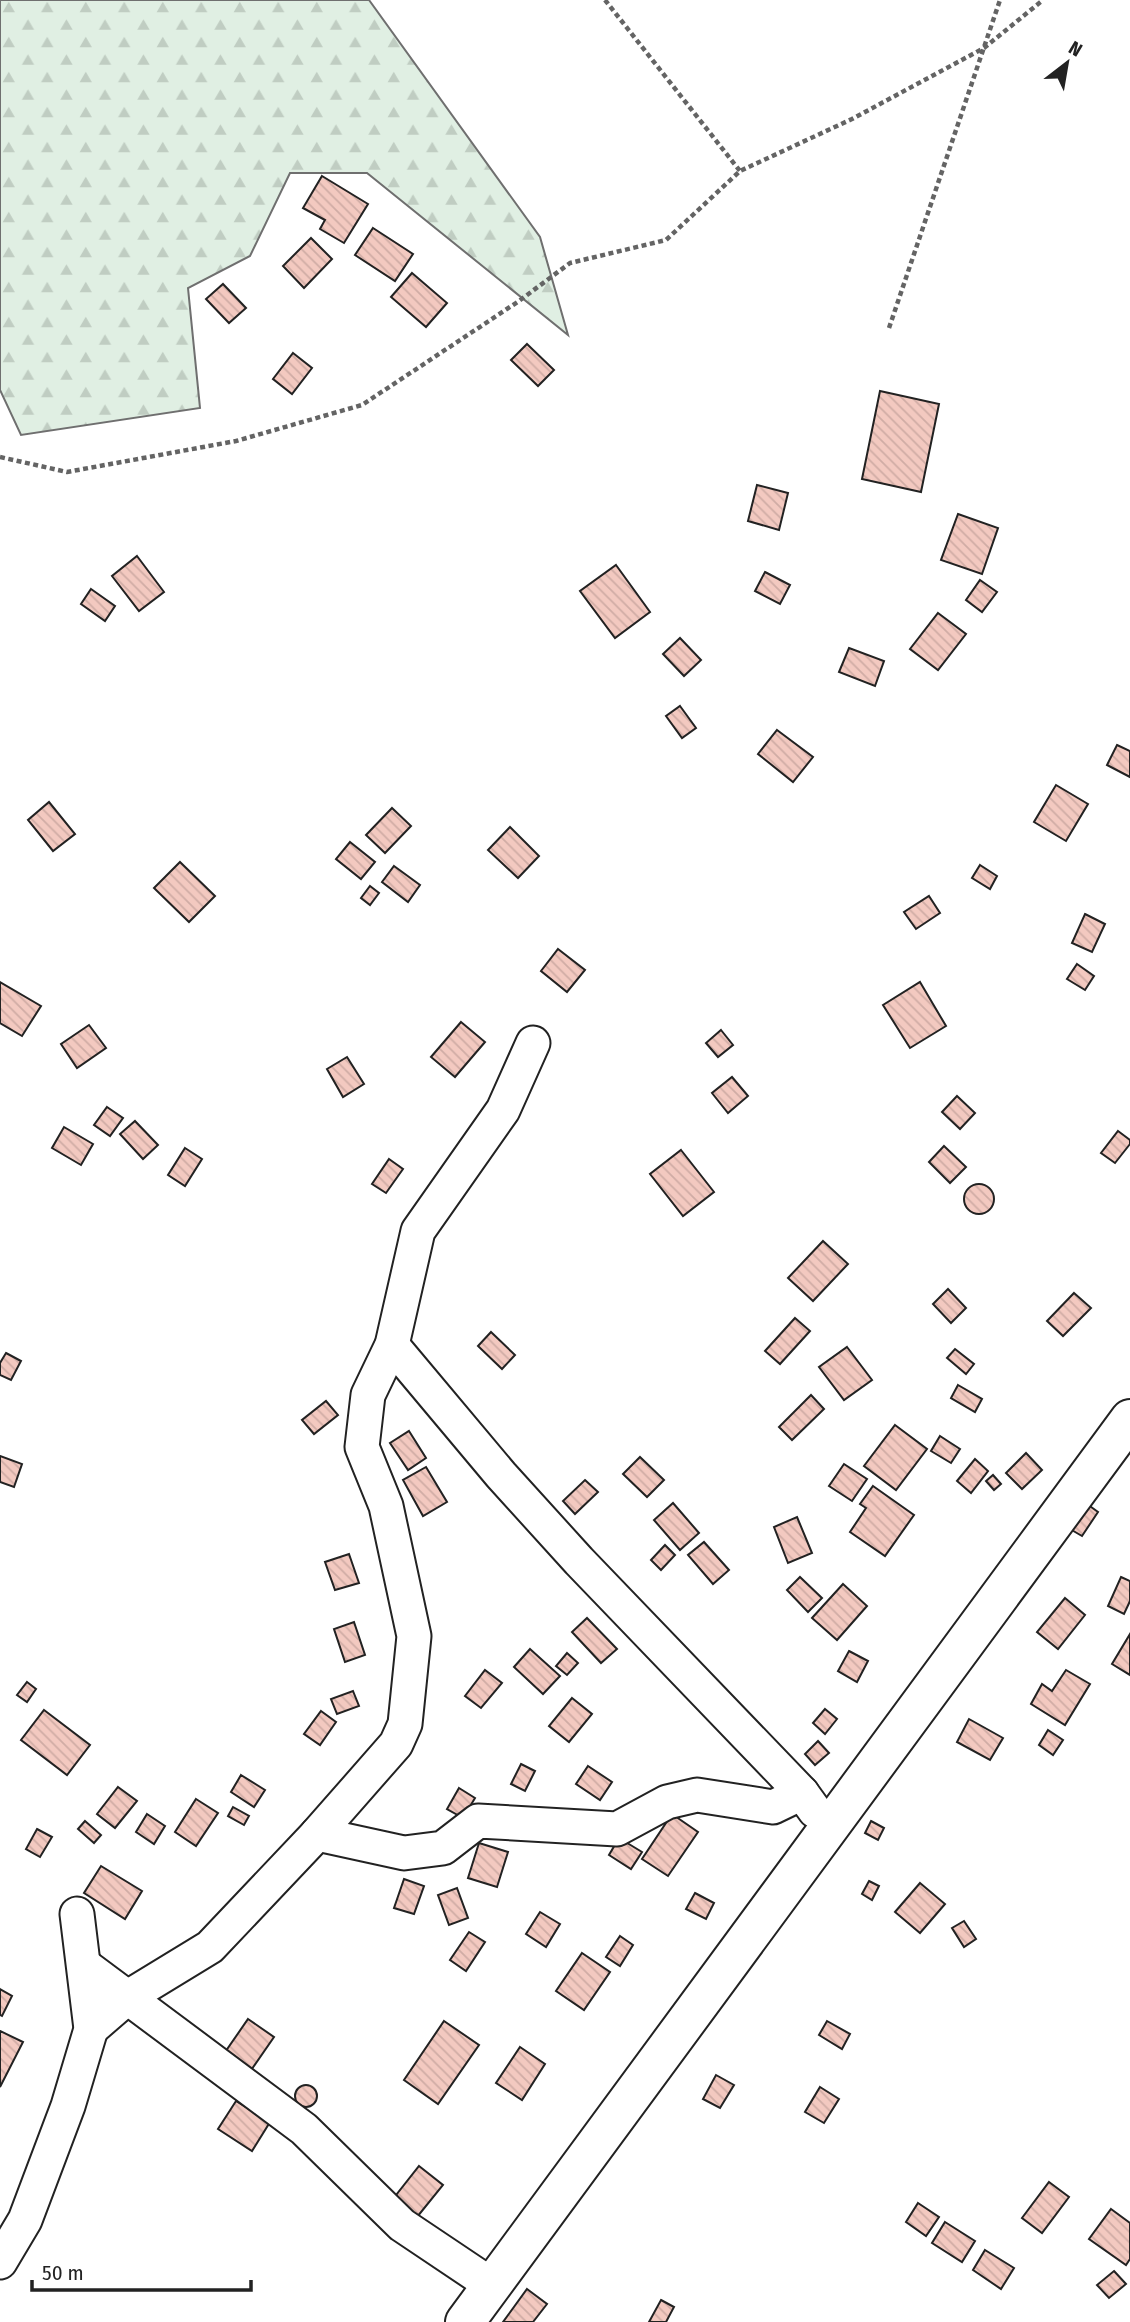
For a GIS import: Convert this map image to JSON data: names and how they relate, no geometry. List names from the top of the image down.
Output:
{
  "scale_bar": "50 m",
  "north": "top right"
}
